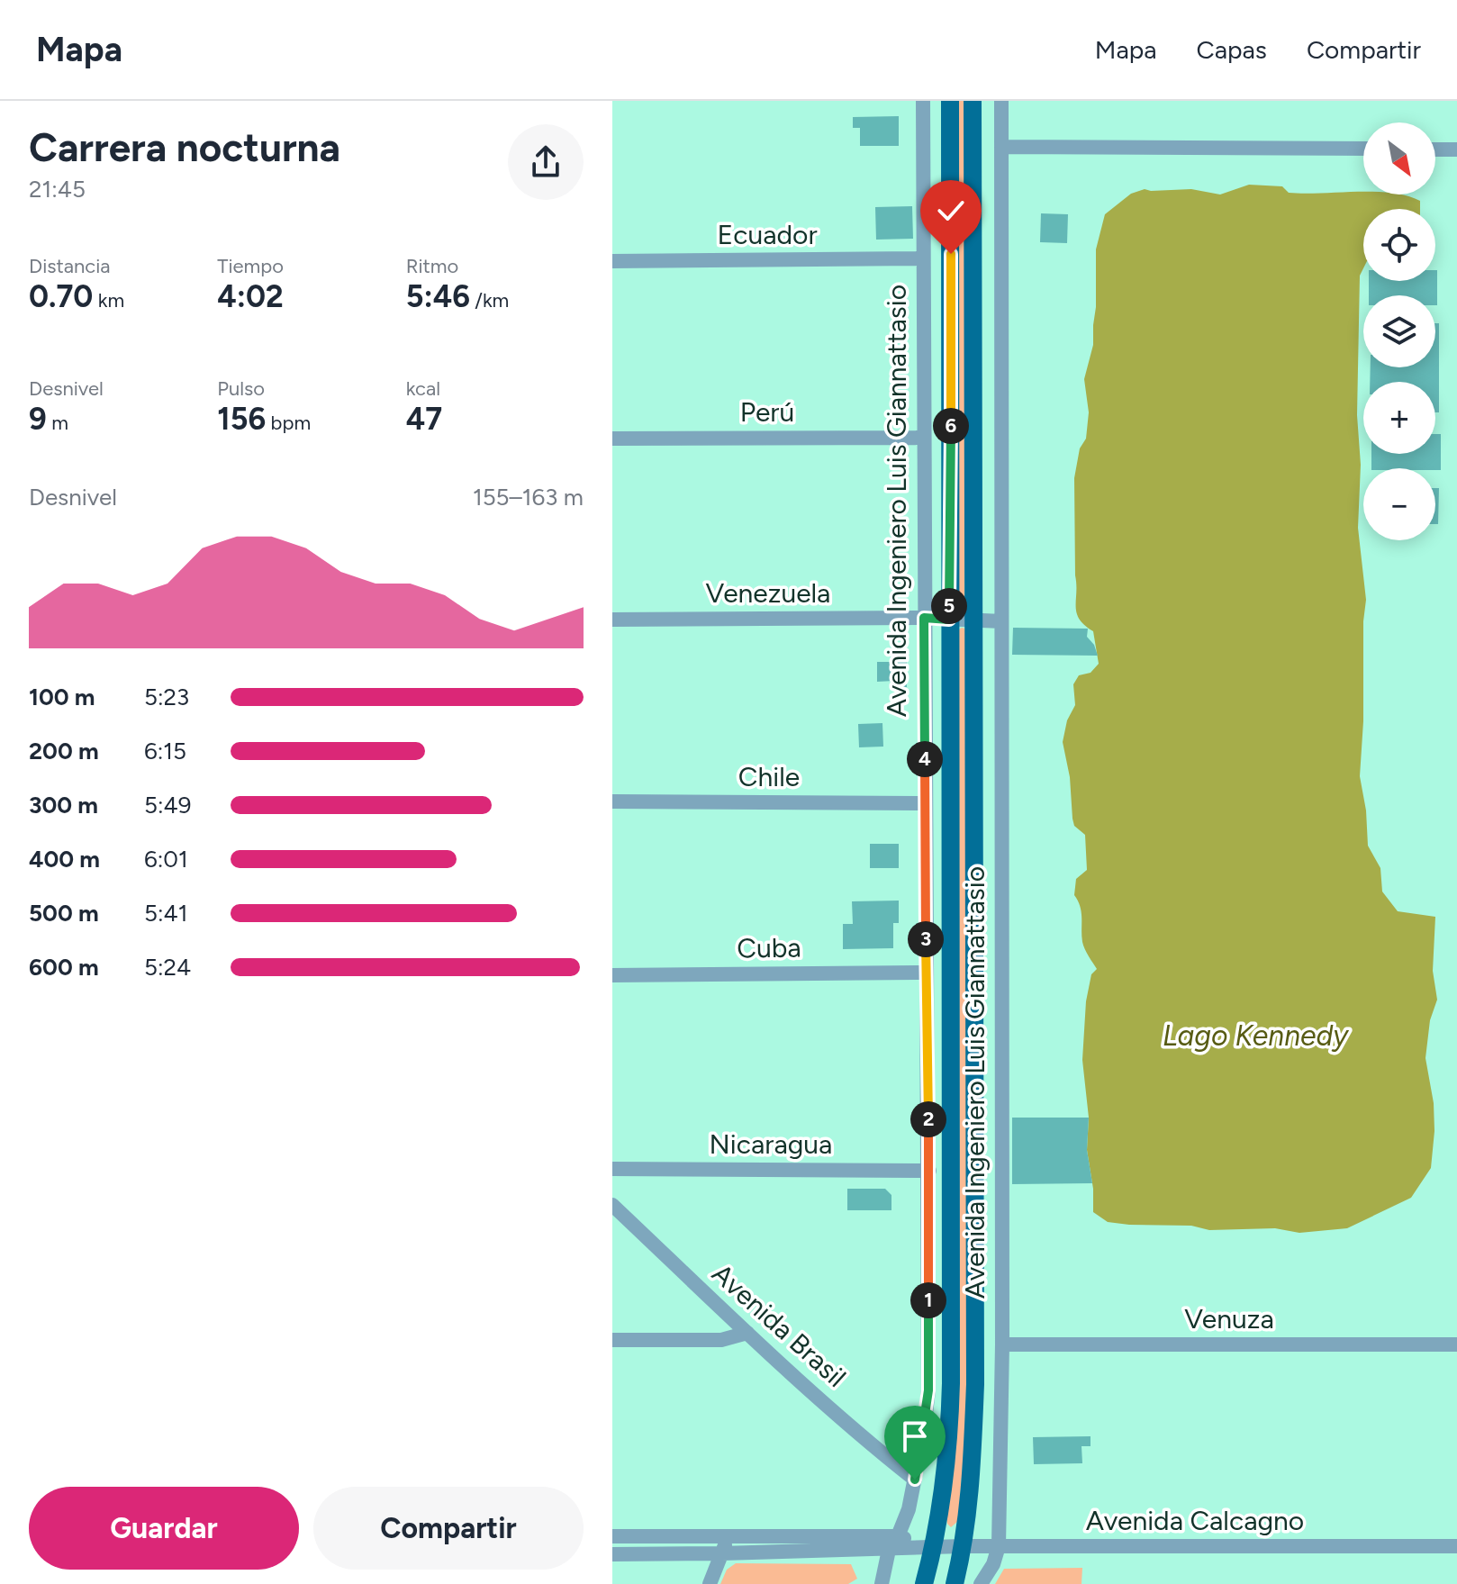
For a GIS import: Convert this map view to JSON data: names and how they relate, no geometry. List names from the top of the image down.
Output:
{
  "streets": {
    "main road": ["Avenida Ingeniero Luis Giannattasio"],
    "street": [
      "Ecuador",
      "Perú",
      "Venezuela",
      "Chile",
      "Cuba",
      "Nicaragua",
      "Venuza",
      "Avenida Brasil",
      "Avenida Calcagno"
    ]
  },
  "crossings": [
    ["Ecuador", "Avenida Ingeniero Luis Giannattasio"],
    ["Perú", "Avenida Ingeniero Luis Giannattasio"],
    ["Avenida Ingeniero Luis Giannattasio", "Venezuela"],
    ["Avenida Ingeniero Luis Giannattasio", "Chile"],
    ["Avenida Ingeniero Luis Giannattasio", "Cuba"],
    ["Avenida Ingeniero Luis Giannattasio", "Nicaragua"],
    ["Avenida Ingeniero Luis Giannattasio", "Venuza"],
    ["Avenida Ingeniero Luis Giannattasio", "Avenida Brasil"],
    ["Avenida Ingeniero Luis Giannattasio", "Avenida Calcagno"]
  ],
  "water": ["Lago Kennedy"],
  "north": "bottom right",
  "page": {
    "header": "Mapa",
    "nav": ["Mapa", "Capas", "Compartir"],
    "heading": ["Carrera nocturna", "21:45"],
    "map_buttons": ["+", "−"],
    "stats": [
      ["Distancia", "0.70 km"],
      ["Tiempo", "4:02"],
      ["Ritmo", "5:46 /km"],
      ["Desnivel", "9 m"],
      ["Pulso", "156 bpm"],
      ["kcal", "47"]
    ],
    "pins": [
      "6",
      "5",
      "4",
      "3",
      "2",
      "1"
    ],
    "chart": ["Desnivel", "155–163 m"],
    "list": [
      {
        "name": "100 m",
        "note": "5:23"
      },
      {
        "name": "200 m",
        "note": "6:15"
      },
      {
        "name": "300 m",
        "note": "5:49"
      },
      {
        "name": "400 m",
        "note": "6:01"
      },
      {
        "name": "500 m",
        "note": "5:41"
      },
      {
        "name": "600 m",
        "note": "5:24"
      }
    ],
    "buttons": ["Guardar", "Compartir"]
  }
}
